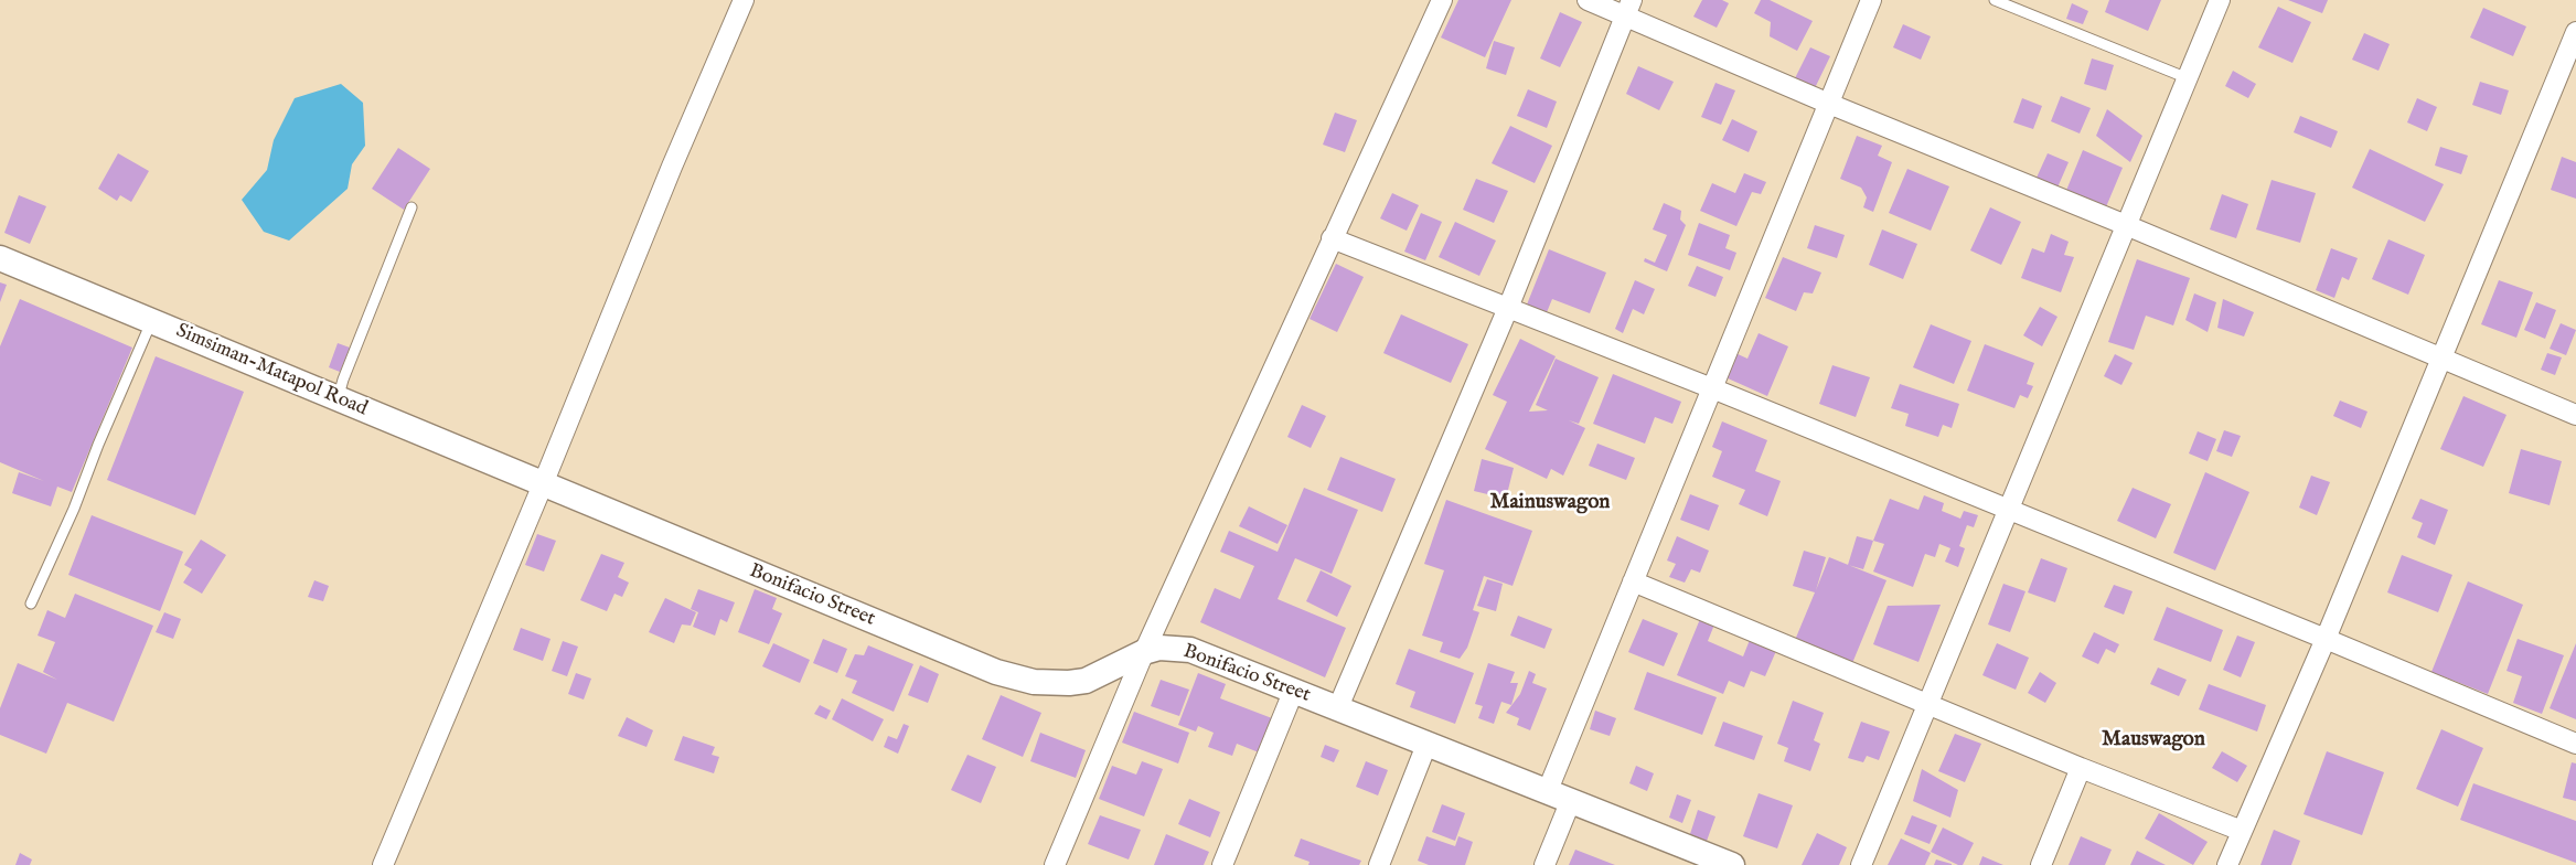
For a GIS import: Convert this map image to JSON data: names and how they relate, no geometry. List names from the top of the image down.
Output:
{
  "streets": {
    "street": ["Simsiman-Matapol Road", "Bonifacio Street"]
  },
  "crossings": [
    ["Simsiman-Matapol Road", "Bonifacio Street"]
  ],
  "districts": ["Mainuswagon", "Mauswagon"]
}
